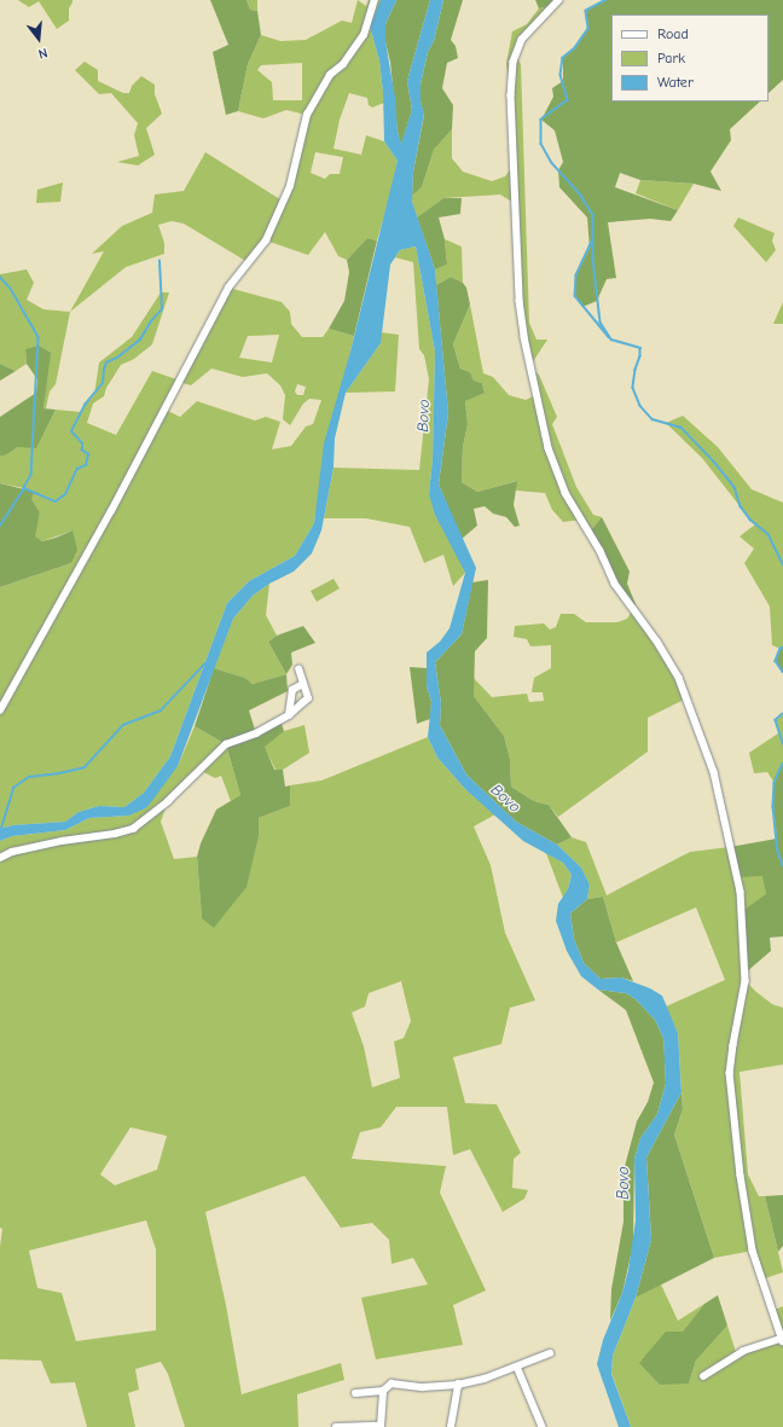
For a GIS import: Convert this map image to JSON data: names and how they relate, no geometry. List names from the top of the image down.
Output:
{
  "water": ["Bovo"],
  "legend": ["Road", "Park", "Water"],
  "north": "bottom"
}
